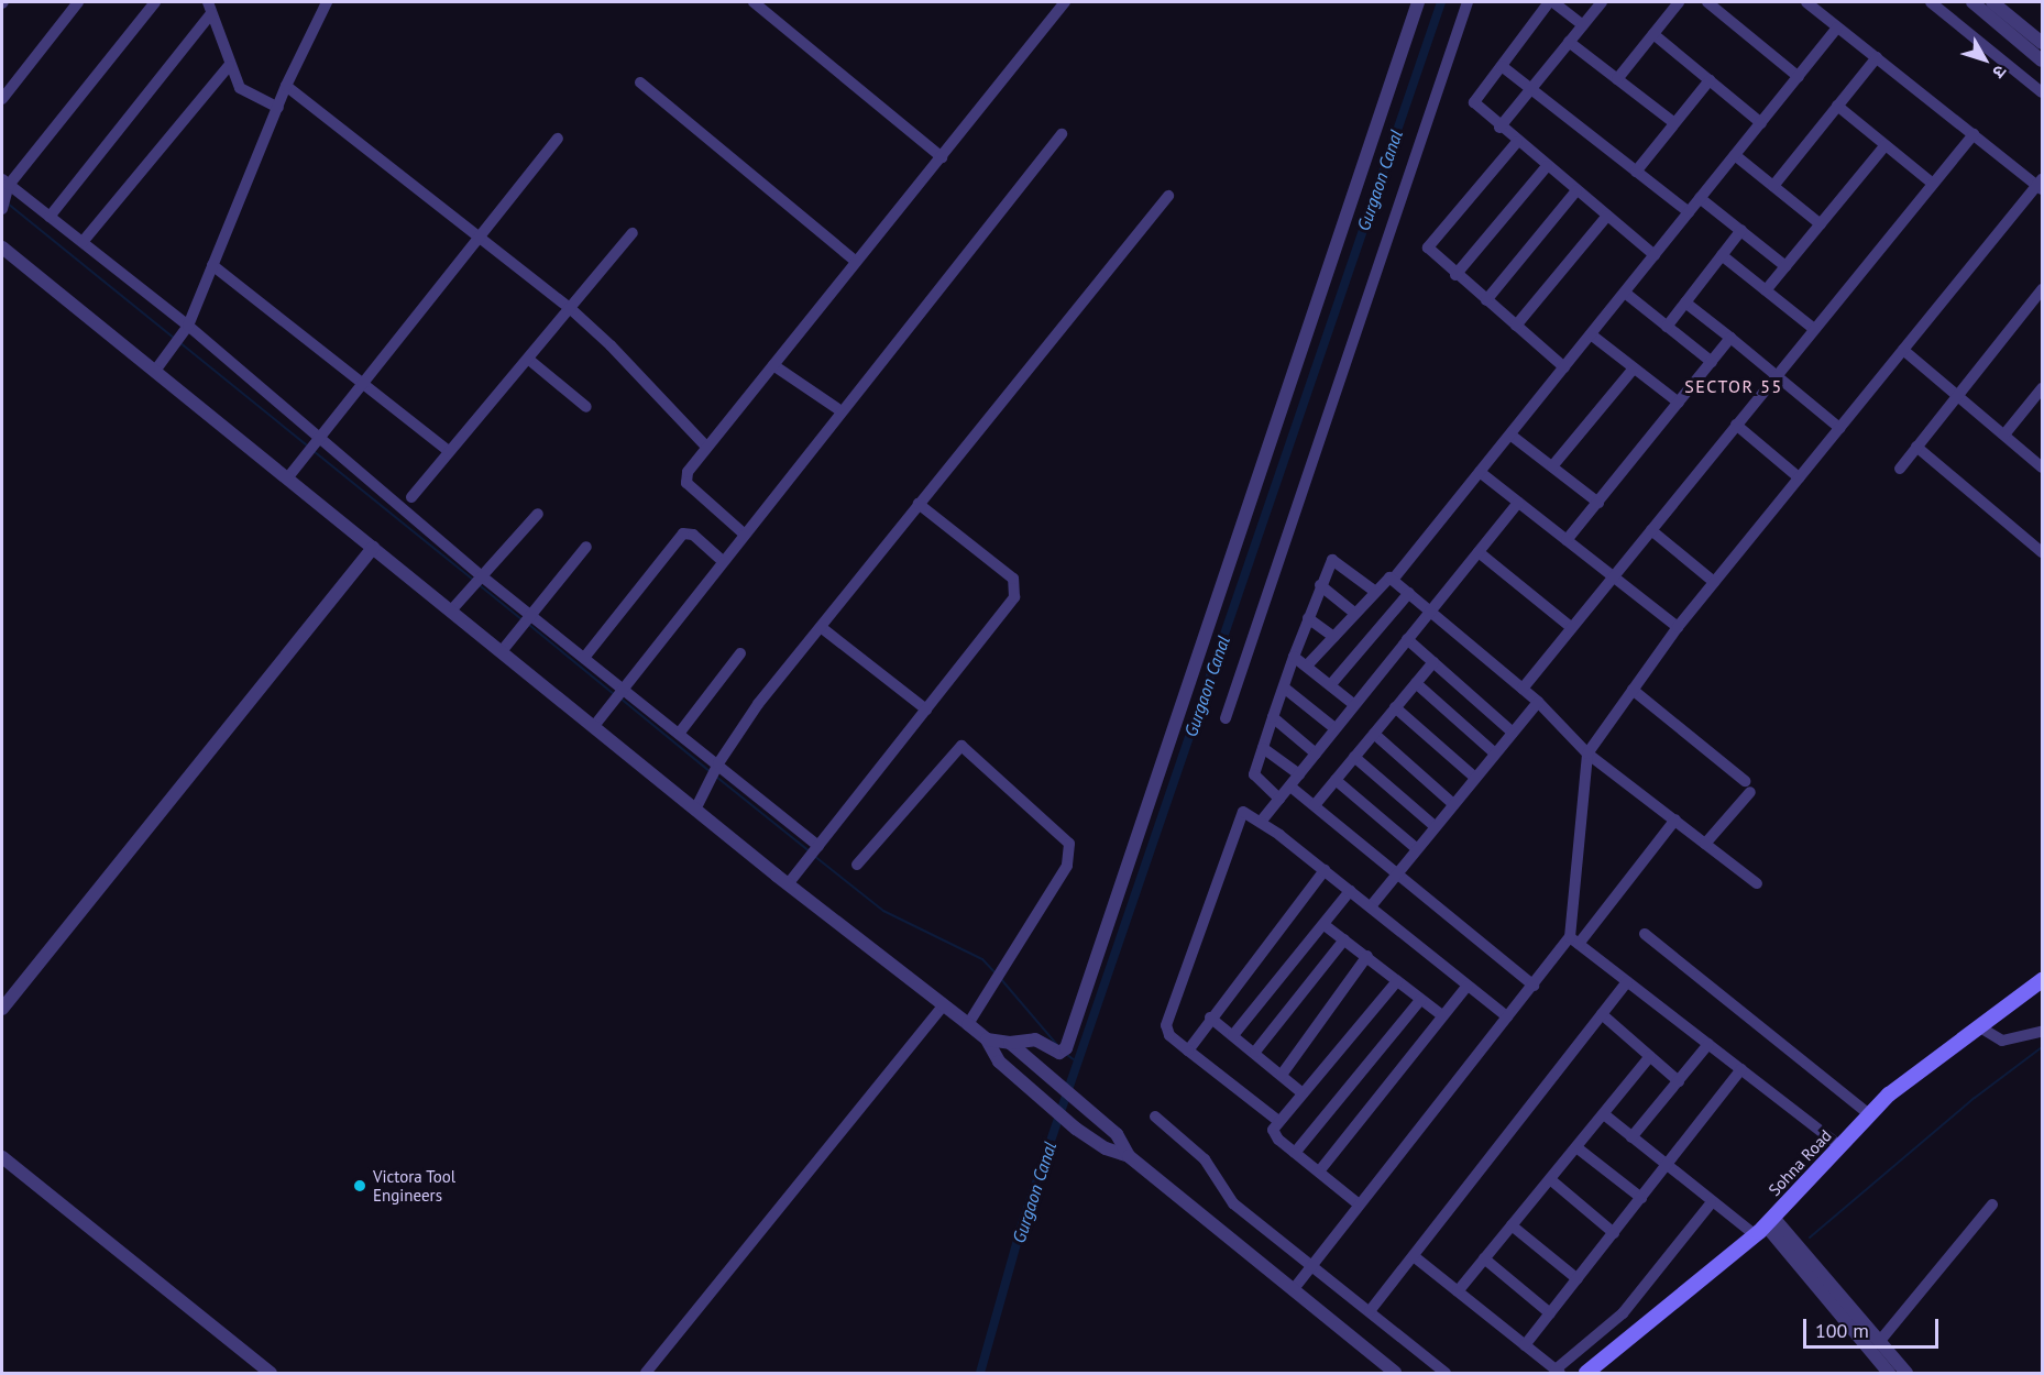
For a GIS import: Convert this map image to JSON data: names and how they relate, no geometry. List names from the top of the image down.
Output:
{
  "streets": {
    "main road": ["Sohna Road"]
  },
  "districts": ["SECTOR 55"],
  "water": ["Gurgaon Canal"],
  "places": ["Victora Tool Engineers"],
  "scale_bar": "100 m",
  "north": "bottom right"
}
